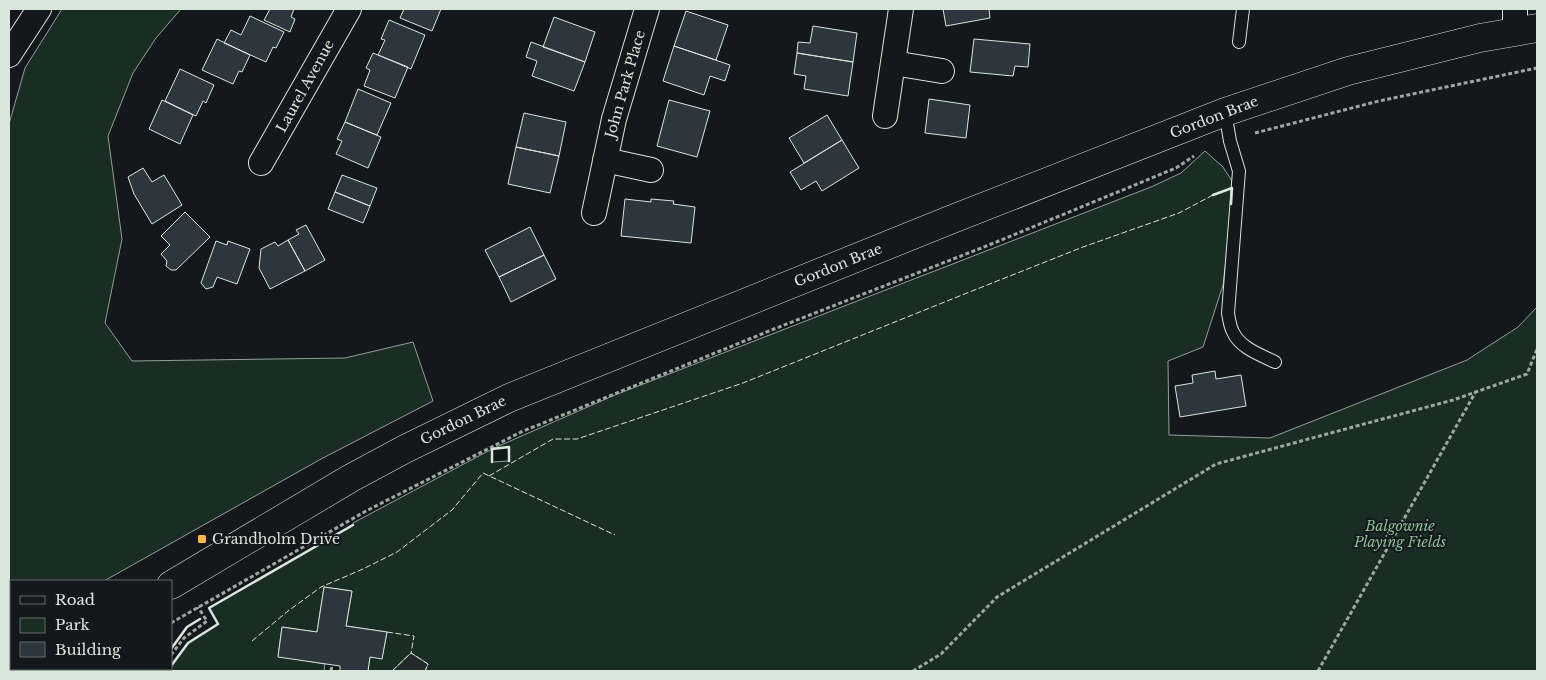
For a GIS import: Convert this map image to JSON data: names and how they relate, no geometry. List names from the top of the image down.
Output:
{
  "streets": {
    "main road": ["Gordon Brae"],
    "street": ["John Park Place", "Laurel Avenue"]
  },
  "parks": ["Balgownie Playing Fields"],
  "places": {
    "transit": ["Grandholm Drive"]
  },
  "legend": ["Road", "Park", "Building"]
}
